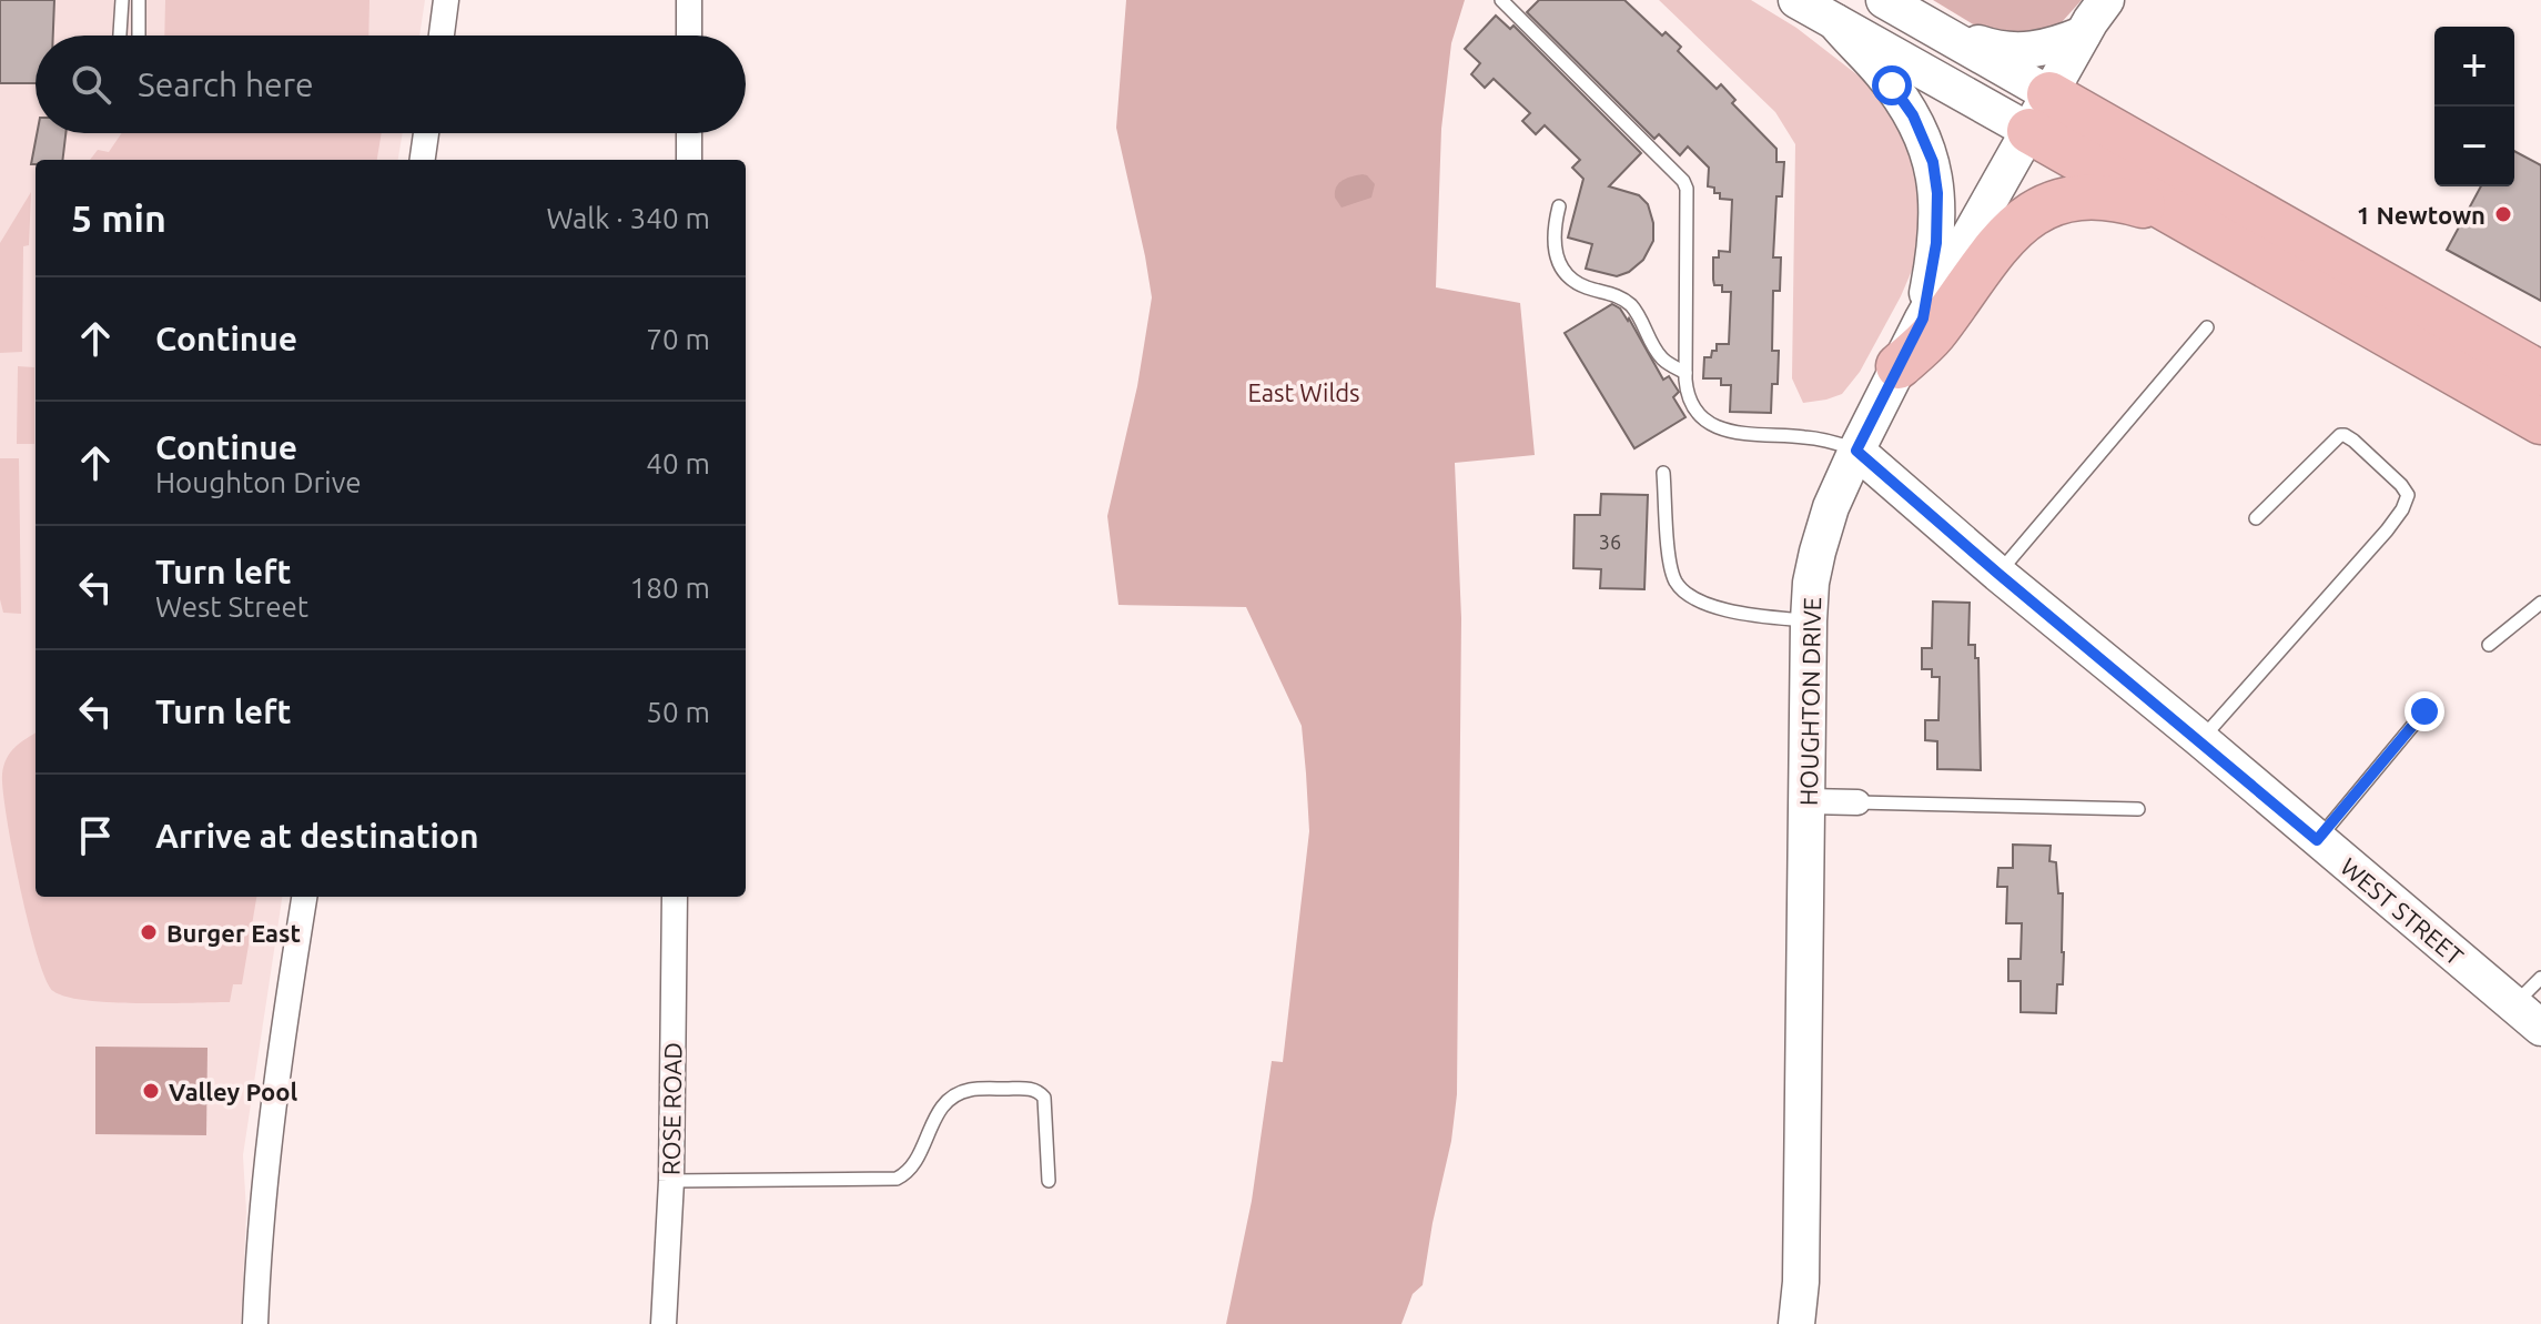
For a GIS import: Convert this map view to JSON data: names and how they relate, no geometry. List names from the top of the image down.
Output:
{
  "streets": {
    "main road": ["HOUGHTON DRIVE", "WEST STREET"],
    "street": ["ROSE ROAD"]
  },
  "crossings": [
    ["HOUGHTON DRIVE", "WEST STREET"]
  ],
  "parks": ["East Wilds"],
  "places": ["1 Newtown", "Burger East", "Valley Pool"],
  "house_numbers": ["36"],
  "page": {
    "map_buttons": ["+", "−"],
    "search": "Search here",
    "heading": ["5 min", "Walk · 340 m"],
    "list": [
      ["Continue", "70 m"],
      ["Continue", "Houghton Drive", "40 m"],
      ["Turn left", "West Street", "180 m"],
      ["Turn left", "50 m"],
      "Arrive at destination"
    ]
  }
}
